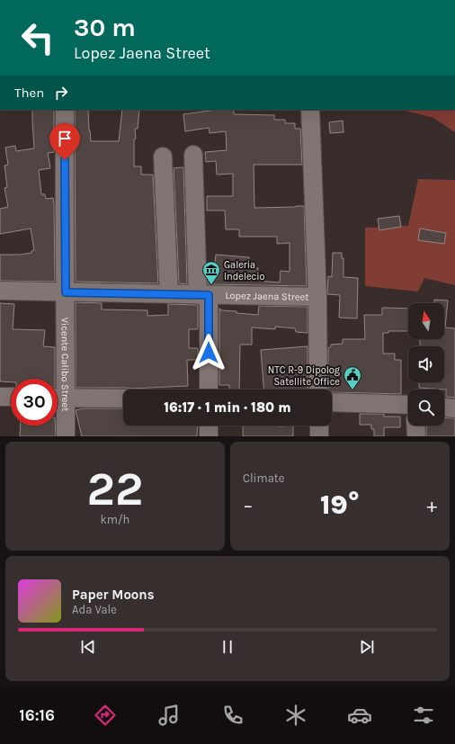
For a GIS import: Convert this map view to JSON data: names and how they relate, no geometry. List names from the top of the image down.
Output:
{
  "streets": {
    "street": ["Lopez Jaena Street", "Vicente Calibo Street"]
  },
  "crossings": [
    ["Lopez Jaena Street", "Vicente Calibo Street"]
  ],
  "places": {
    "museum": ["Galeria Indelecio"],
    "public building": ["NTC R-9 Dipolog Satellite Office"]
  },
  "north": "top",
  "page": {
    "turn": ["30 m", "Lopez Jaena Street"],
    "then": "Then",
    "limit": "30",
    "trip": "16:17 · 1 min · 180 m",
    "tile": [
      ["22", "km/h"],
      "Climate"
    ],
    "heat": ["−", "19°", "+"],
    "song": ["Paper Moons", "Ada Vale"],
    "tabs": "16:16"
  }
}
